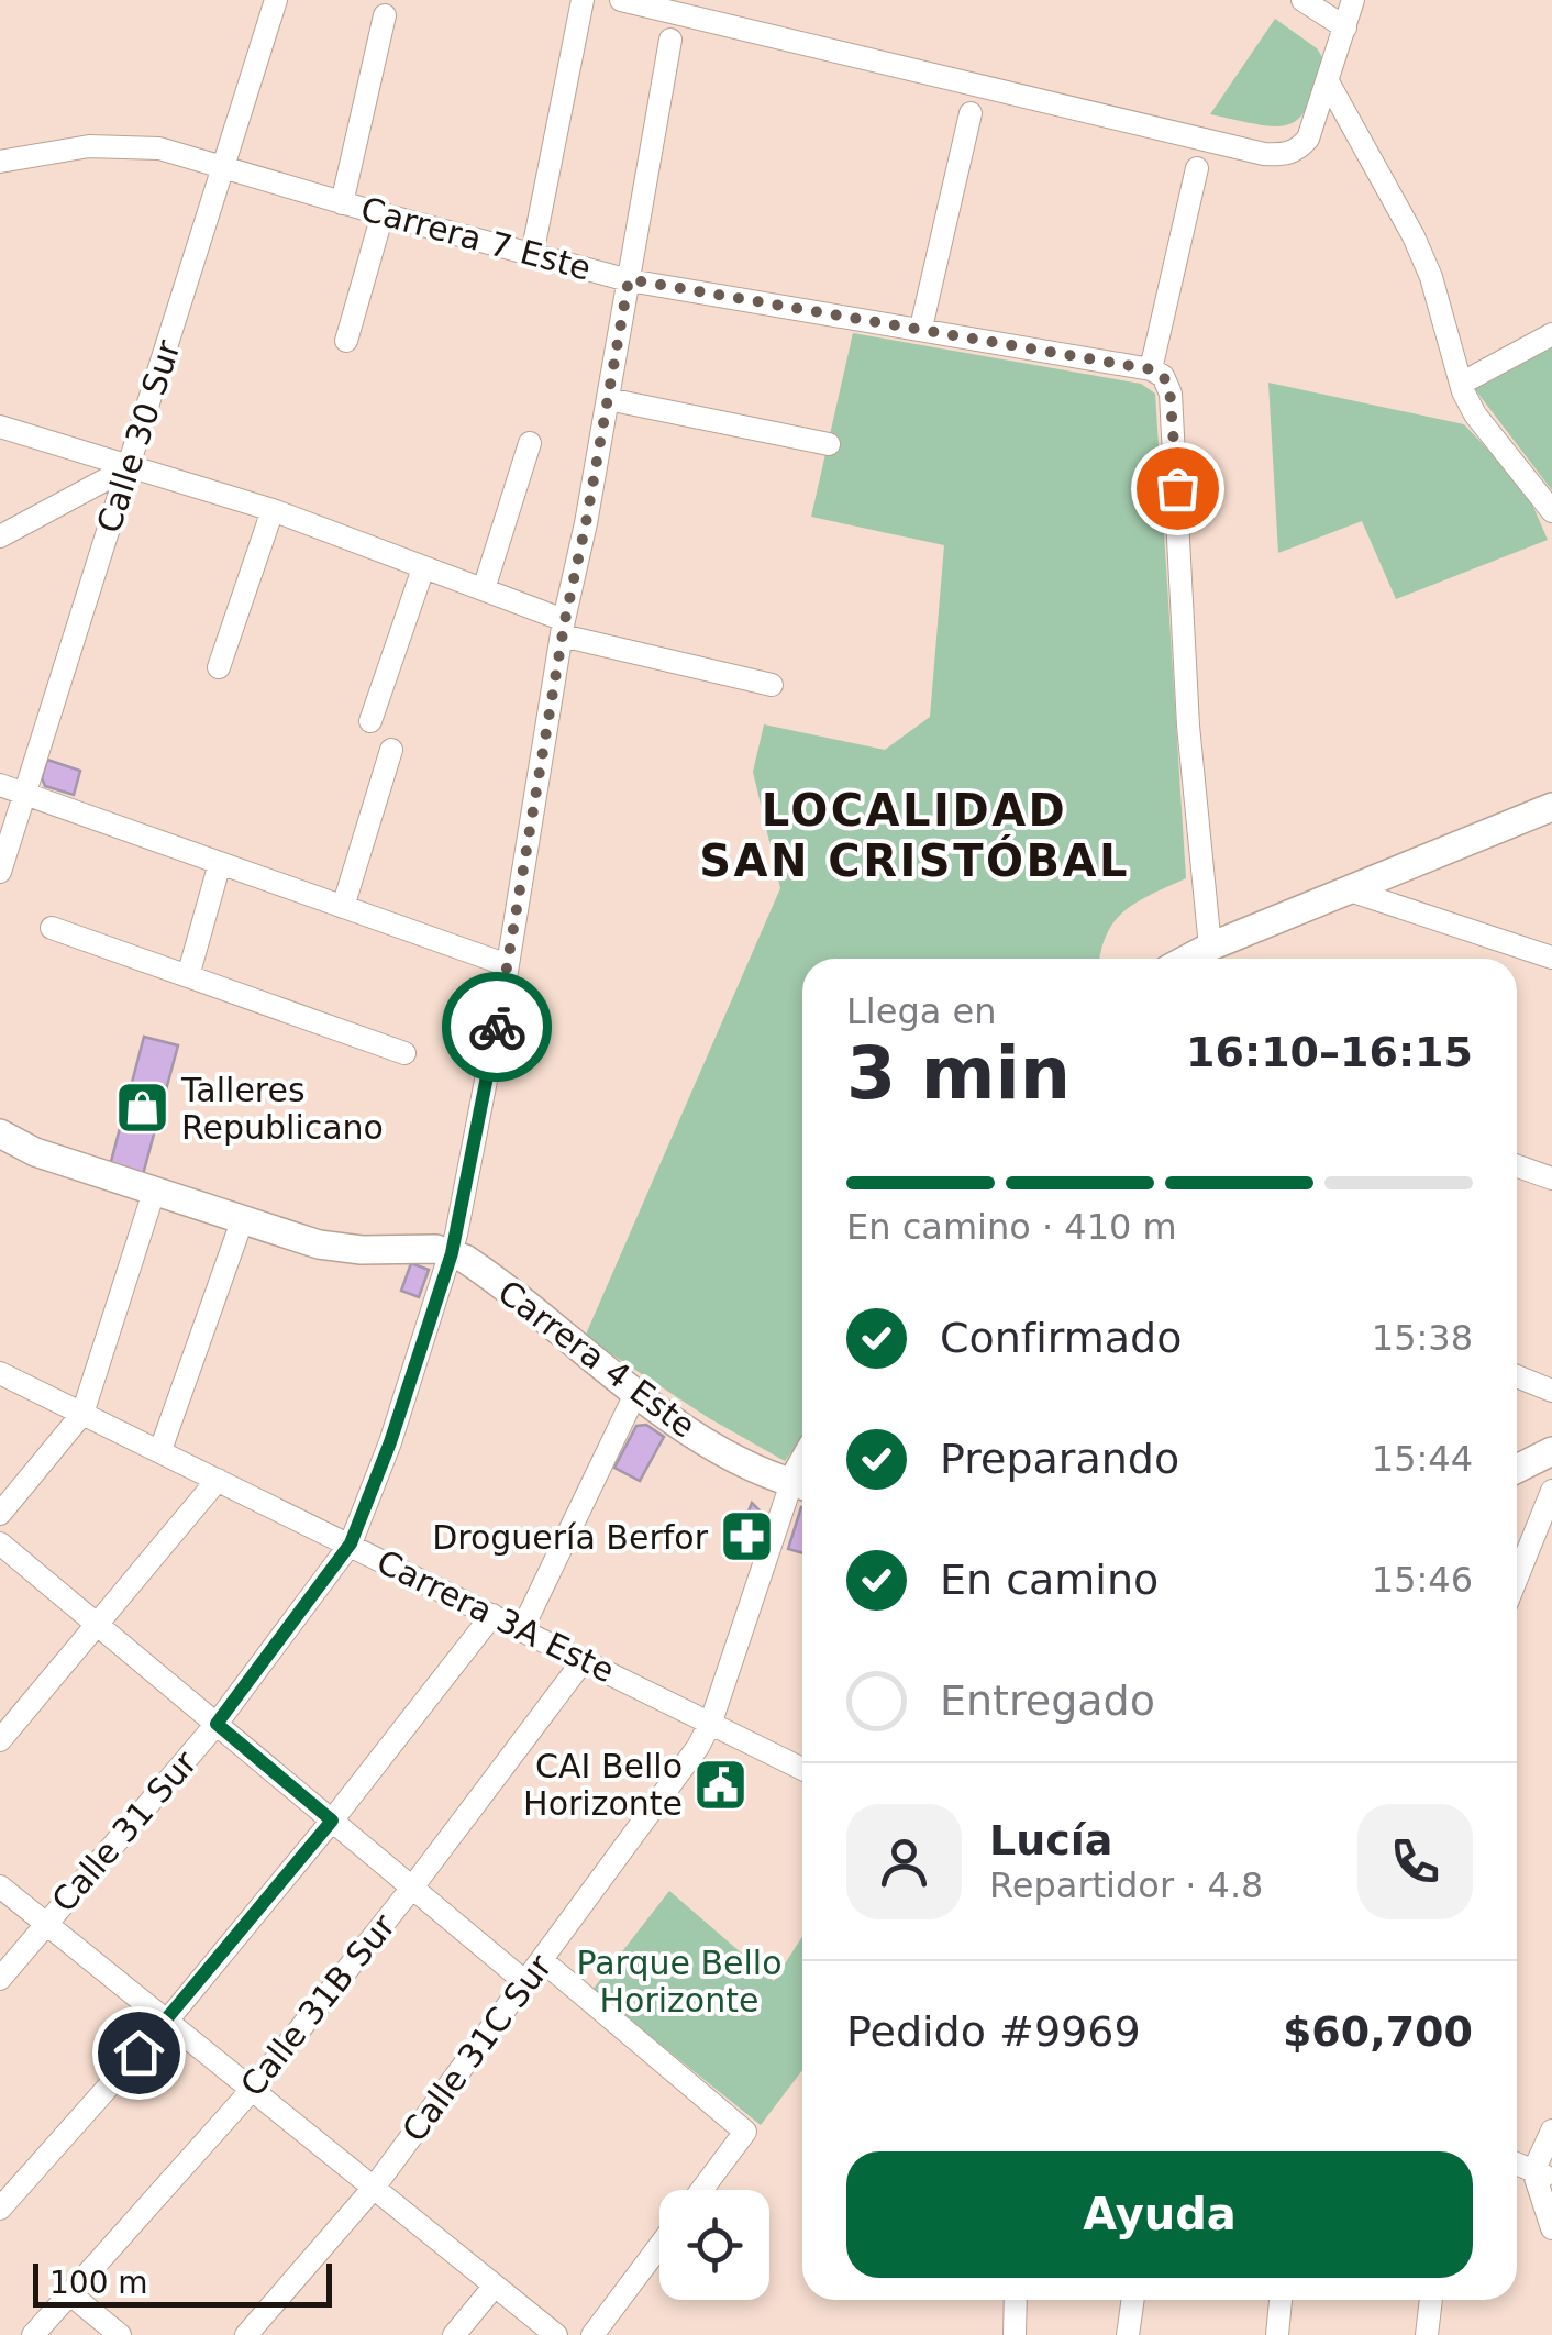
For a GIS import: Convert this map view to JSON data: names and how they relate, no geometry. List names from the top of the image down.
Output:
{
  "streets": {
    "street": [
      "Carrera 7 Este",
      "Calle 30 Sur",
      "Carrera 4 Este",
      "Carrera 3A Este",
      "Calle 31 Sur",
      "Calle 31B Sur",
      "Calle 31C Sur"
    ]
  },
  "crossings": [
    ["Carrera 7 Este", "Calle 30 Sur"],
    ["Carrera 7 Este", "Calle 31 Sur"],
    ["Carrera 4 Este", "Calle 31 Sur"],
    ["Carrera 4 Este", "Calle 31C Sur"],
    ["Carrera 3A Este", "Calle 31 Sur"],
    ["Carrera 3A Este", "Calle 31B Sur"],
    ["Carrera 3A Este", "Calle 31C Sur"]
  ],
  "districts": ["LOCALIDAD SAN CRISTÓBAL"],
  "parks": ["Parque Bello Horizonte"],
  "places": {
    "shop": ["Talleres Republicano"],
    "pharmacy": ["Droguería Berfor"],
    "public building": ["CAI Bello Horizonte"]
  },
  "scale_bar": "100 m",
  "page": {
    "heading": ["3 min", "Llega en", "16:10–16:15"],
    "panel": [
      "Lucía",
      "Repartidor · 4.8",
      "Pedido #9969",
      "$60,700"
    ],
    "bar": "En camino · 410 m",
    "list": [
      ["Confirmado", "15:38"],
      ["Preparando", "15:44"],
      ["En camino", "15:46"],
      "Entregado"
    ],
    "buttons": "Ayuda",
    "scale": "100 m"
  }
}
